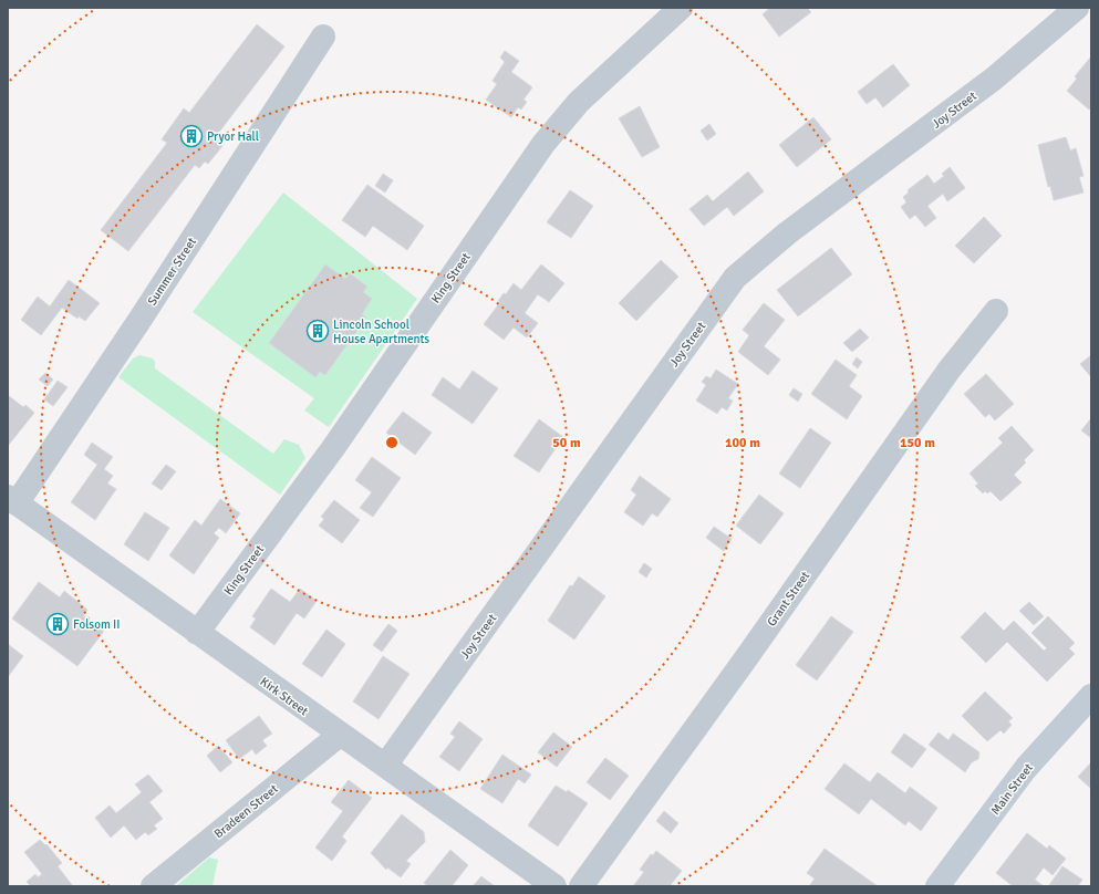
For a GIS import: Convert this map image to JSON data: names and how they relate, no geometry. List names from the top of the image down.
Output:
{
  "streets": {
    "main road": ["Main Street"],
    "street": [
      "Joy Street",
      "Summer Street",
      "King Street",
      "Grant Street",
      "Kirk Street",
      "Bradeen Street"
    ]
  },
  "crossings": [
    ["Joy Street", "Kirk Street"],
    ["Summer Street", "Kirk Street"],
    ["King Street", "Kirk Street"],
    ["Kirk Street", "Bradeen Street"]
  ],
  "places": {
    "building": ["Pryor Hall", "Lincoln School House Apartments", "Folsom II"]
  },
  "rings": ["50 m", "100 m", "150 m"]
}
